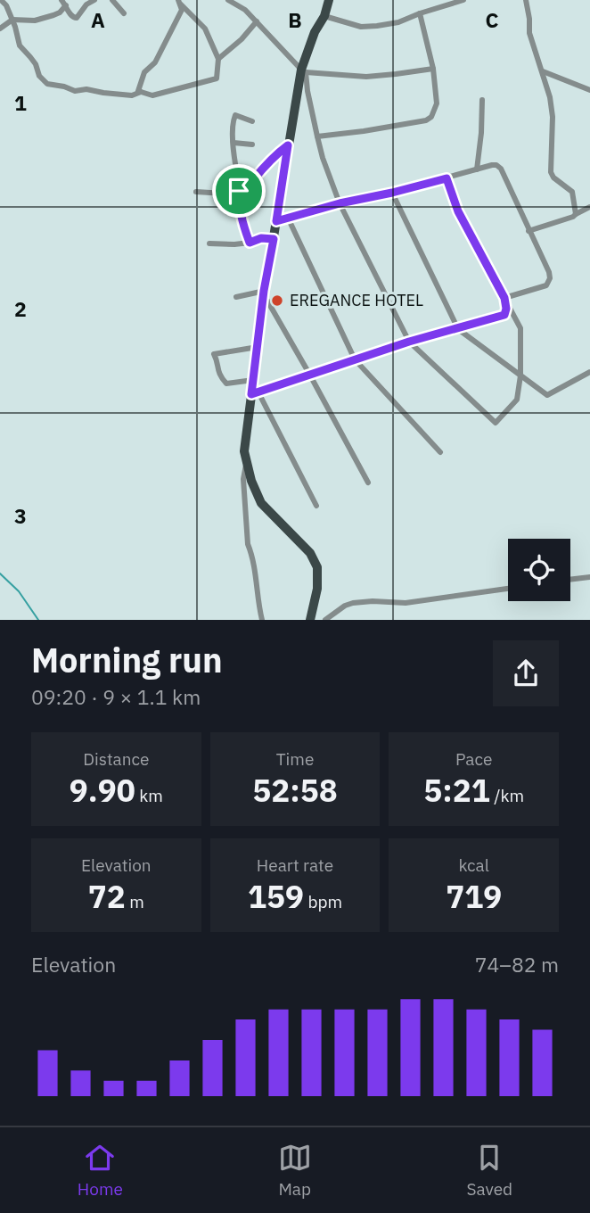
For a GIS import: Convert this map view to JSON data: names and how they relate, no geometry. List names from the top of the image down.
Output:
{
  "places": ["EREGANCE HOTEL"],
  "page": {
    "heading": ["Morning run", "09:20 · 9 × 1.1 km"],
    "stats": [
      ["Distance", "9.90 km"],
      ["Time", "52:58"],
      ["Pace", "5:21 /km"],
      ["Elevation", "72 m"],
      ["Heart rate", "159 bpm"],
      ["kcal", "719"]
    ],
    "chart": ["Elevation", "74–82 m"],
    "tabs": ["Home", "Map", "Saved"]
  },
  "grid": {
    "columns": ["A", "B", "C"],
    "rows": ["1", "2", "3"]
  }
}
